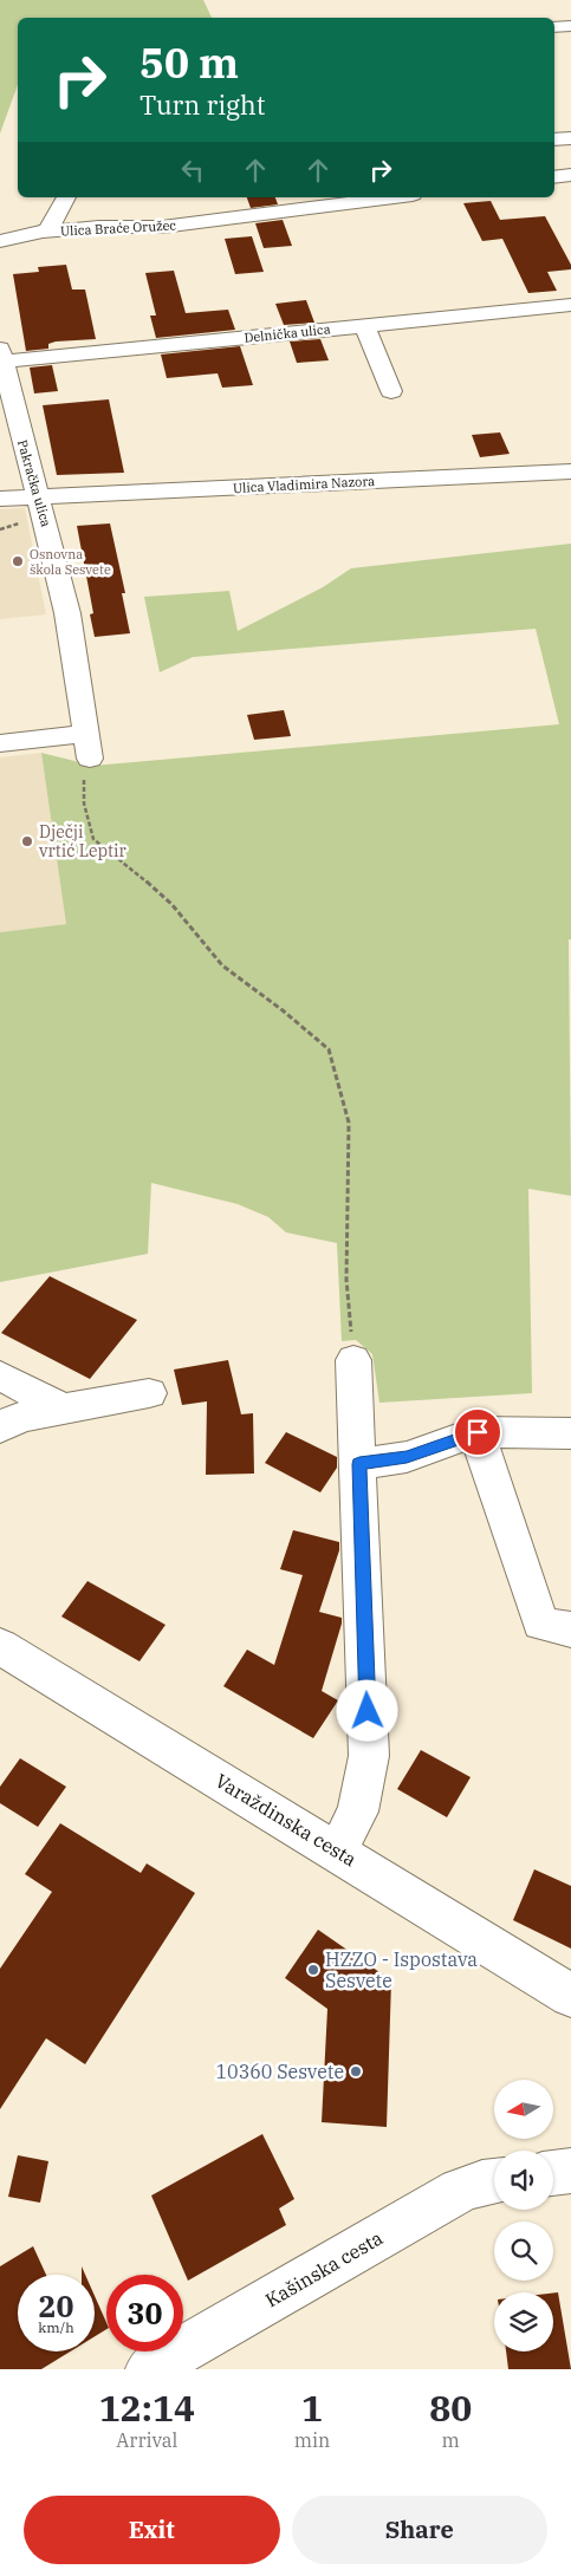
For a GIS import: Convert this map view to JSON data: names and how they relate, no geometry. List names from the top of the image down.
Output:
{
  "streets": {
    "street": [
      "Ulica Braće Oružec",
      "Delnička ulica",
      "Pakračka ulica",
      "Ulica Vladimira Nazora",
      "Varaždinska cesta",
      "Kašinska cesta"
    ]
  },
  "crossings": [
    ["Delnička ulica", "Pakračka ulica"],
    ["Pakračka ulica", "Ulica Vladimira Nazora"]
  ],
  "places": [
    "Osnovna škola Sesvete",
    "Dječji vrtić Leptir",
    "HZZO - Ispostava Sesvete",
    "10360 Sesvete"
  ],
  "north": "left",
  "page": {
    "turn": ["50 m", "Turn right"],
    "speed": "20 km/h",
    "limit": "30",
    "eta": [
      "12:14",
      "Arrival",
      "1",
      "min",
      "80",
      "m"
    ],
    "buttons": ["Exit", "Share"]
  }
}
